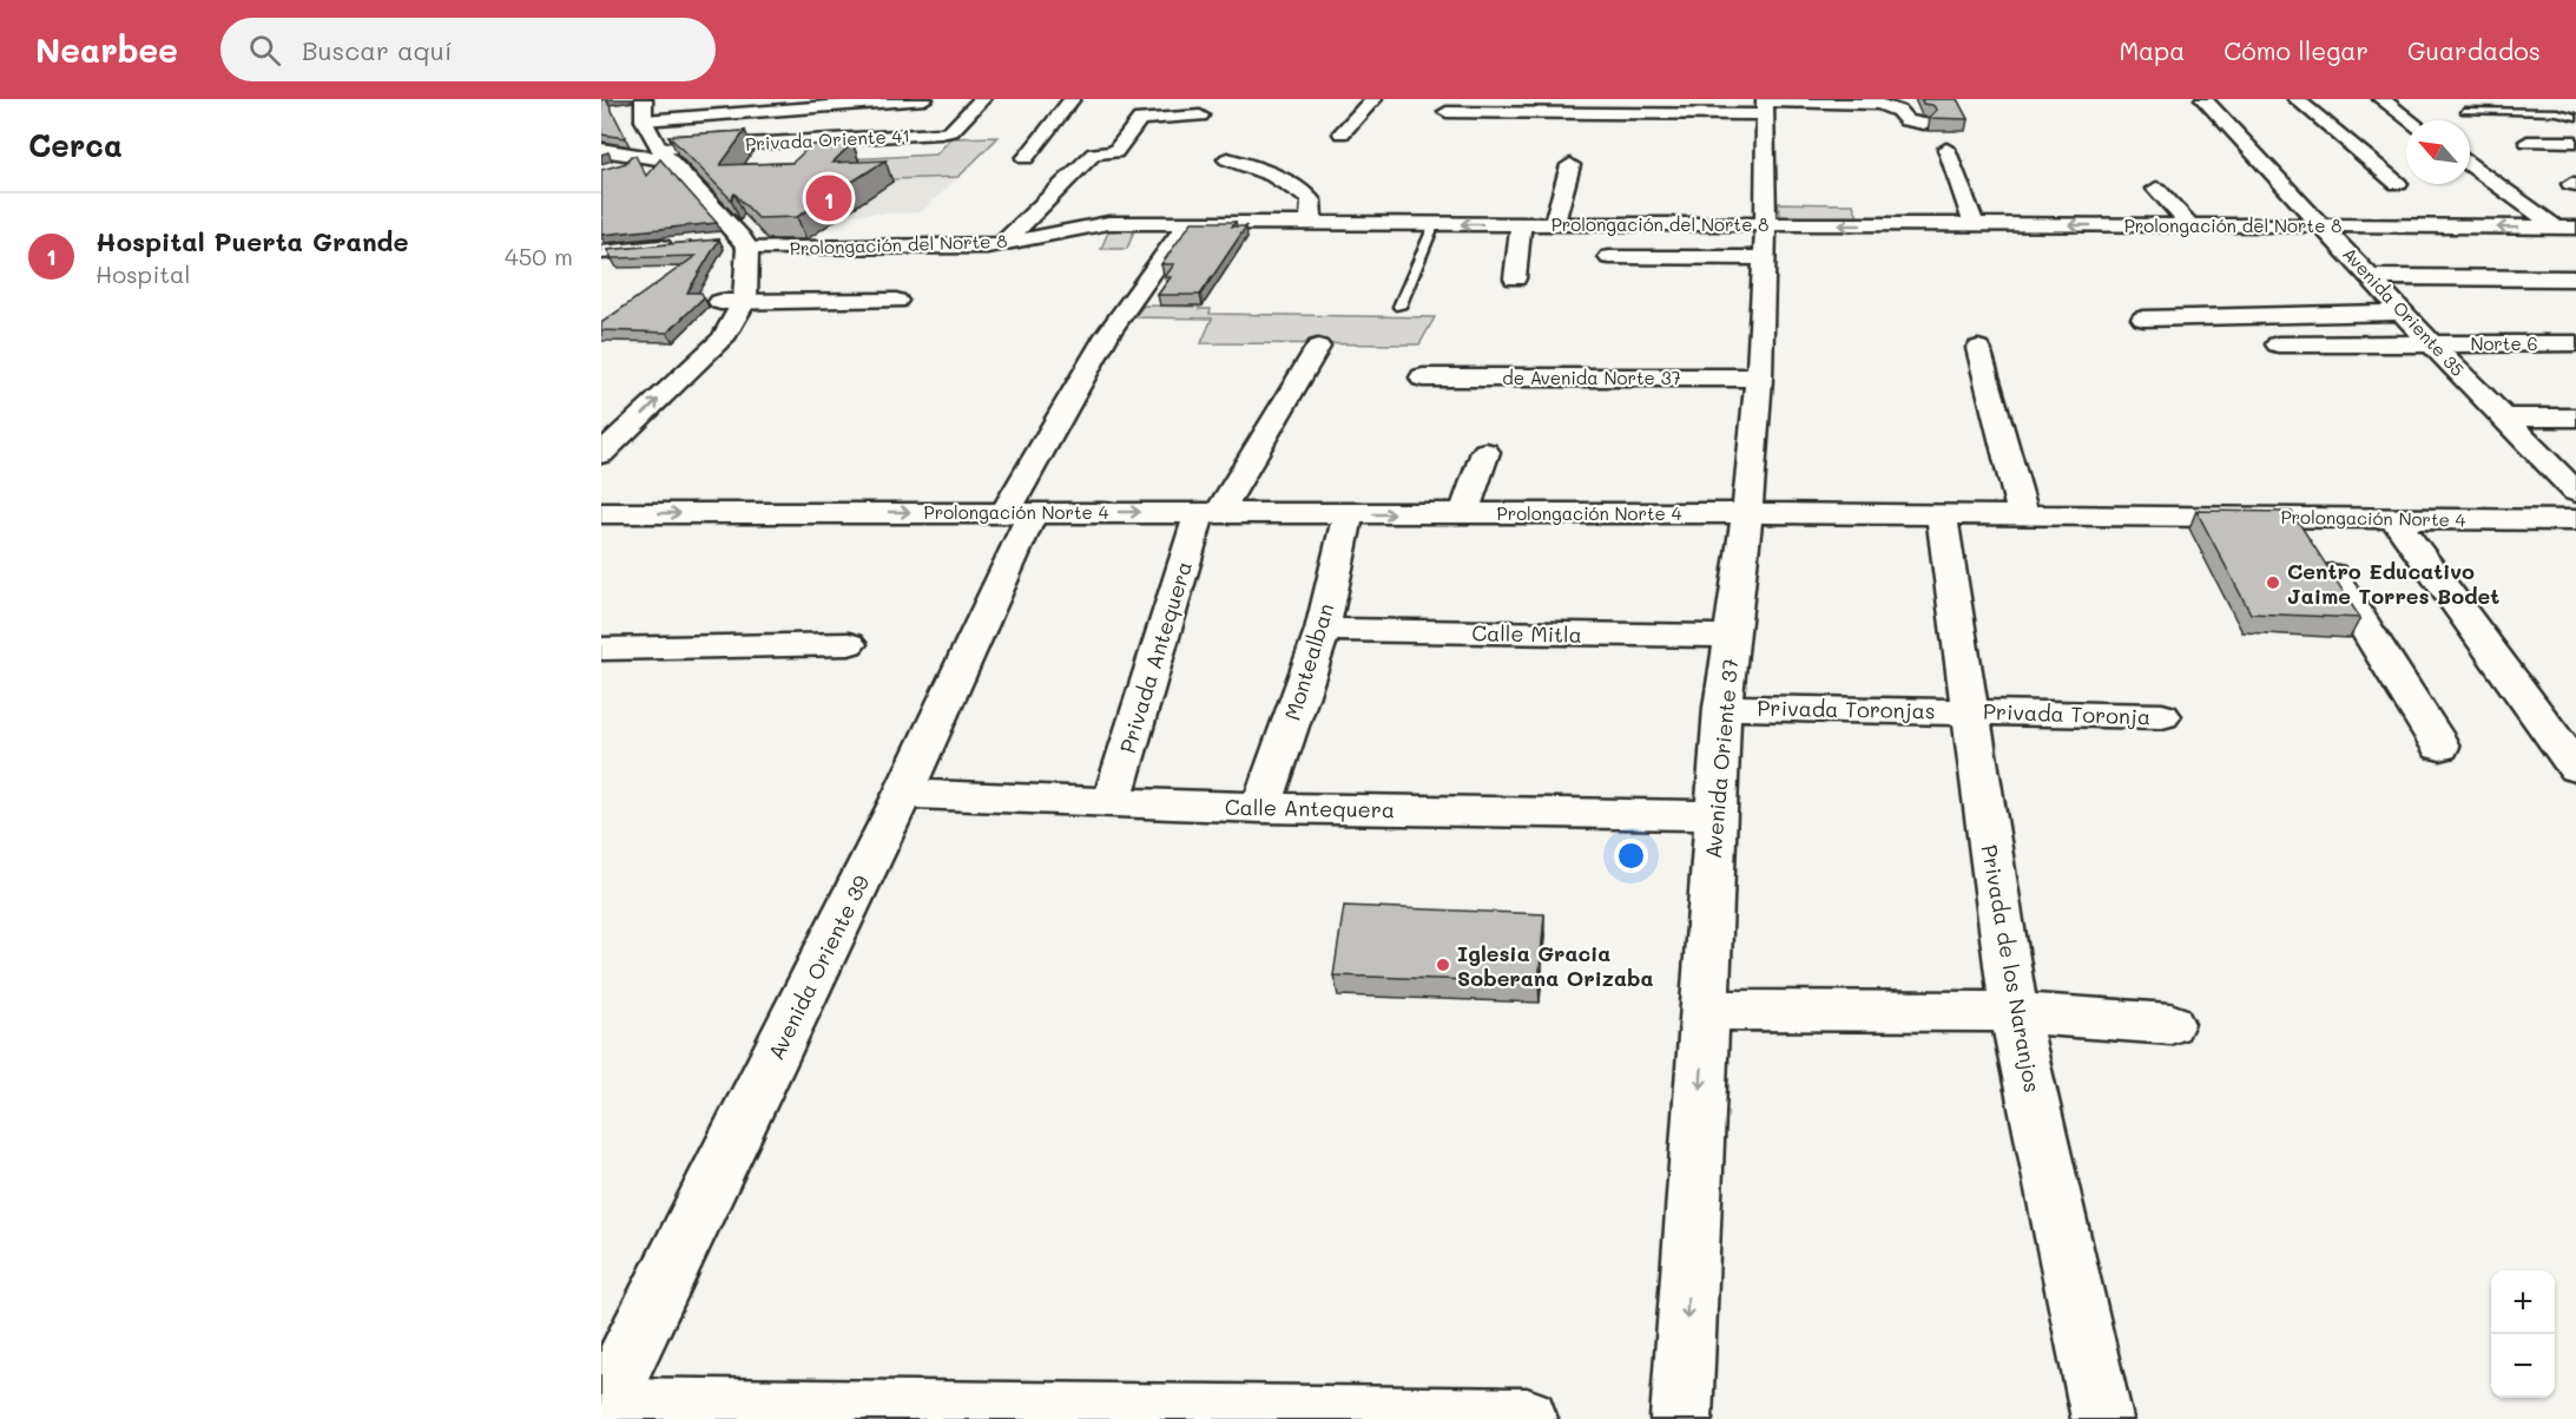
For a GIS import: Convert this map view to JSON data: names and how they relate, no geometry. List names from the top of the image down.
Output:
{
  "streets": {
    "street": [
      "Privada Oriente 41",
      "Prolongación del Norte 8",
      "Avenida Oriente 35",
      "Norte 6",
      "de Avenida Norte 37",
      "Prolongación Norte 4",
      "Calle Mitla",
      "Privada Antequera",
      "Montealban",
      "Privada Toronjas",
      "Privada Toronja",
      "Avenida Oriente 37",
      "Calle Antequera",
      "Avenida Oriente 39",
      "Privada de los Naranjos"
    ]
  },
  "crossings": [
    ["Prolongación del Norte 8", "Avenida Oriente 35"],
    ["Prolongación del Norte 8", "Avenida Oriente 37"],
    ["Prolongación del Norte 8", "Avenida Oriente 39"],
    ["Avenida Oriente 35", "Norte 6"],
    ["de Avenida Norte 37", "Avenida Oriente 37"],
    ["Prolongación Norte 4", "Privada Antequera"],
    ["Prolongación Norte 4", "Montealban"],
    ["Prolongación Norte 4", "Avenida Oriente 37"],
    ["Prolongación Norte 4", "Avenida Oriente 39"],
    ["Prolongación Norte 4", "Privada de los Naranjos"],
    ["Calle Mitla", "Montealban"],
    ["Calle Mitla", "Avenida Oriente 37"],
    ["Privada Antequera", "Calle Antequera"],
    ["Montealban", "Calle Antequera"],
    ["Privada Toronjas", "Privada Toronja"],
    ["Privada Toronjas", "Avenida Oriente 37"],
    ["Privada Toronjas", "Privada de los Naranjos"],
    ["Privada Toronja", "Privada de los Naranjos"],
    ["Avenida Oriente 37", "Calle Antequera"],
    ["Calle Antequera", "Avenida Oriente 39"]
  ],
  "places": ["Centro Educativo Jaime Torres Bodet", "Iglesia Gracia Soberana Orizaba"],
  "north": "top left",
  "page": {
    "header": "Nearbee",
    "search": "Buscar aquí",
    "nav": ["Mapa", "Cómo llegar", "Guardados"],
    "heading": "Cerca",
    "pins": "1",
    "list": [
      {
        "mark": "1",
        "name": "Hospital Puerta Grande",
        "note": "Hospital",
        "value": "450 m"
      }
    ],
    "map_buttons": ["+", "−"]
  }
}
